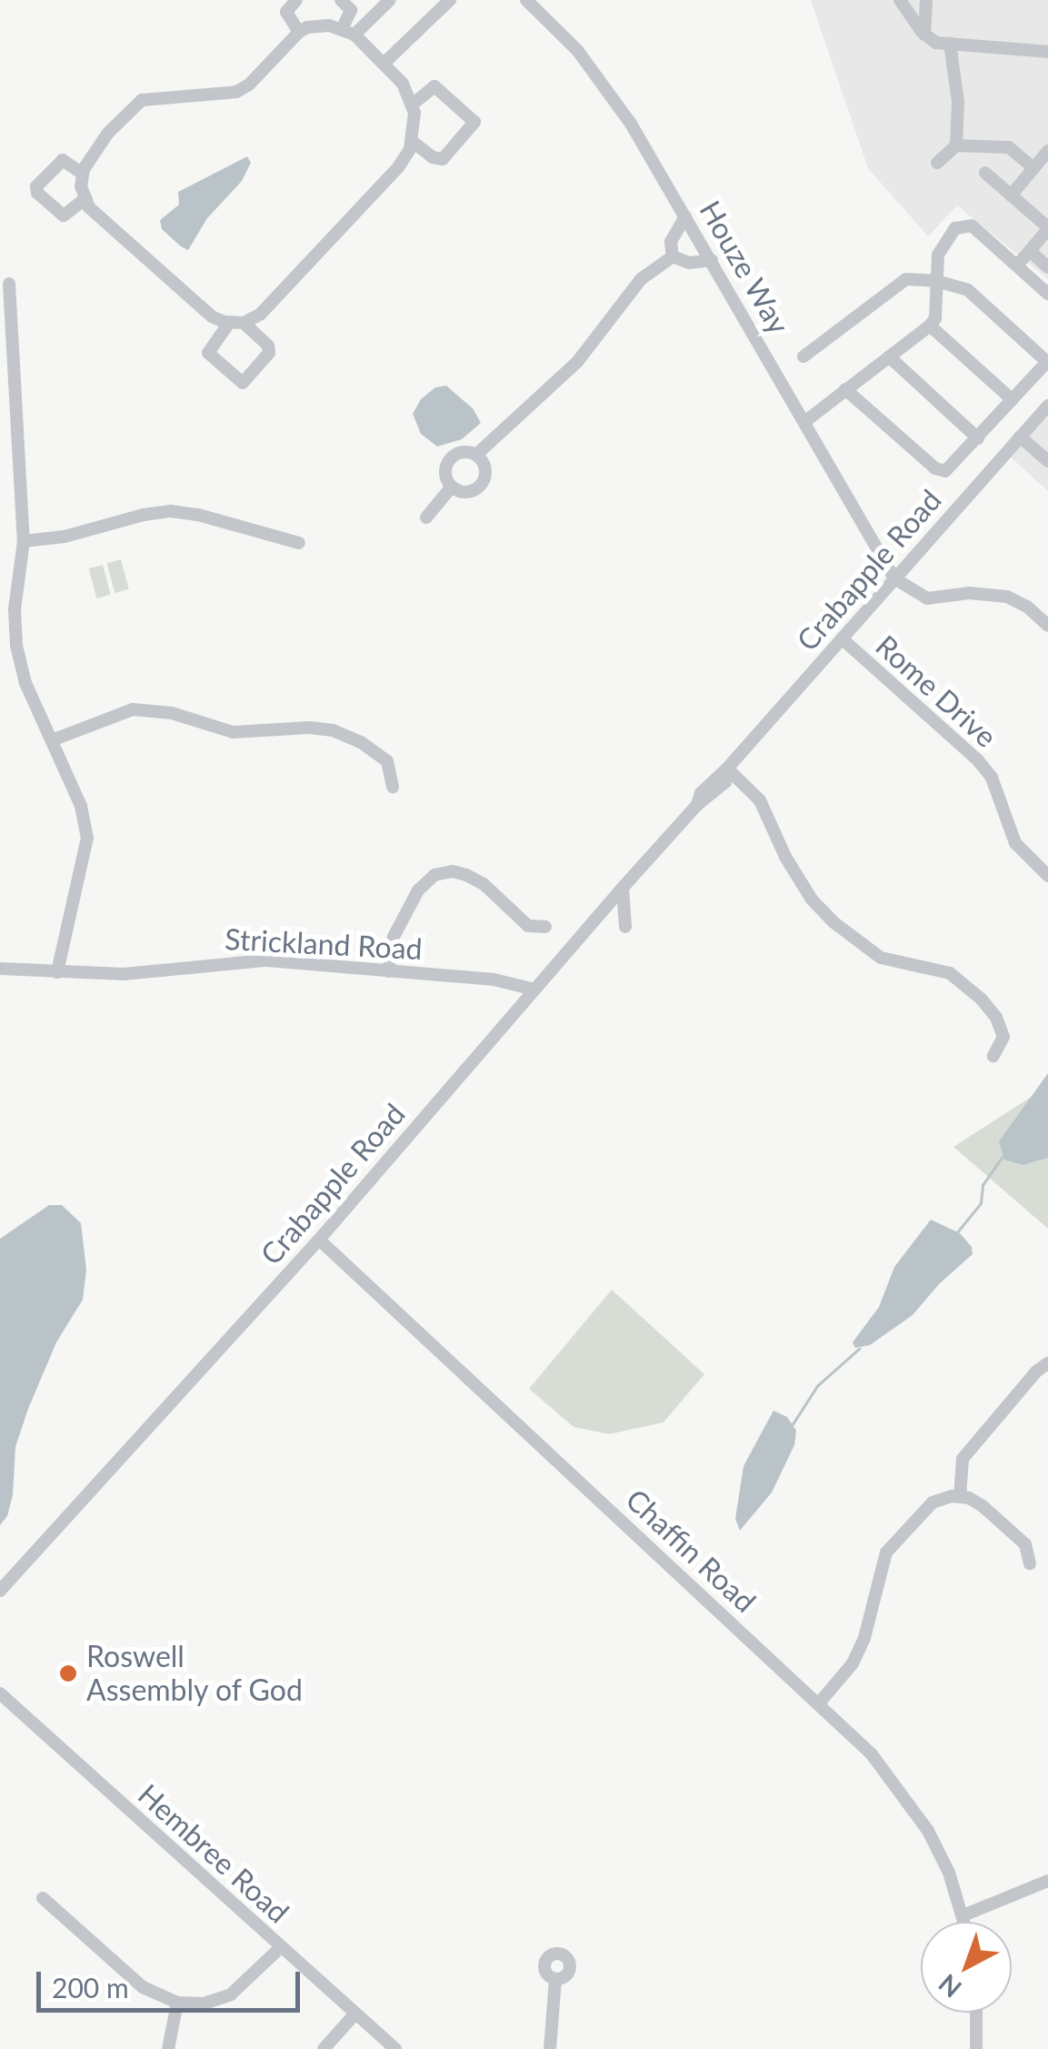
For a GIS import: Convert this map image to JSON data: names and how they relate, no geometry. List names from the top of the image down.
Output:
{
  "streets": {
    "street": [
      "Houze Way",
      "Crabapple Road",
      "Rome Drive",
      "Strickland Road",
      "Chaffin Road",
      "Hembree Road"
    ]
  },
  "crossings": [
    ["Houze Way", "Crabapple Road"],
    ["Crabapple Road", "Rome Drive"],
    ["Crabapple Road", "Strickland Road"],
    ["Crabapple Road", "Chaffin Road"]
  ],
  "places": ["Roswell Assembly of God"],
  "scale_bar": "200 m",
  "north": "bottom left"
}
